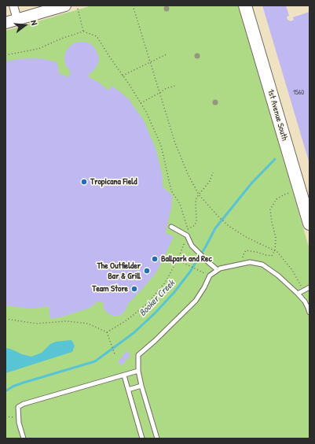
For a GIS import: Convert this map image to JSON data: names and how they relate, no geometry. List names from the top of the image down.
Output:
{
  "streets": {
    "main road": ["1st Avenue South"]
  },
  "water": ["Booker Creek"],
  "places": [
    "Tropicana Field",
    "Ballpark and Rec",
    "The Outfielder Bar & Grill",
    "Team Store"
  ],
  "house_numbers": ["1560"],
  "north": "right"
}
